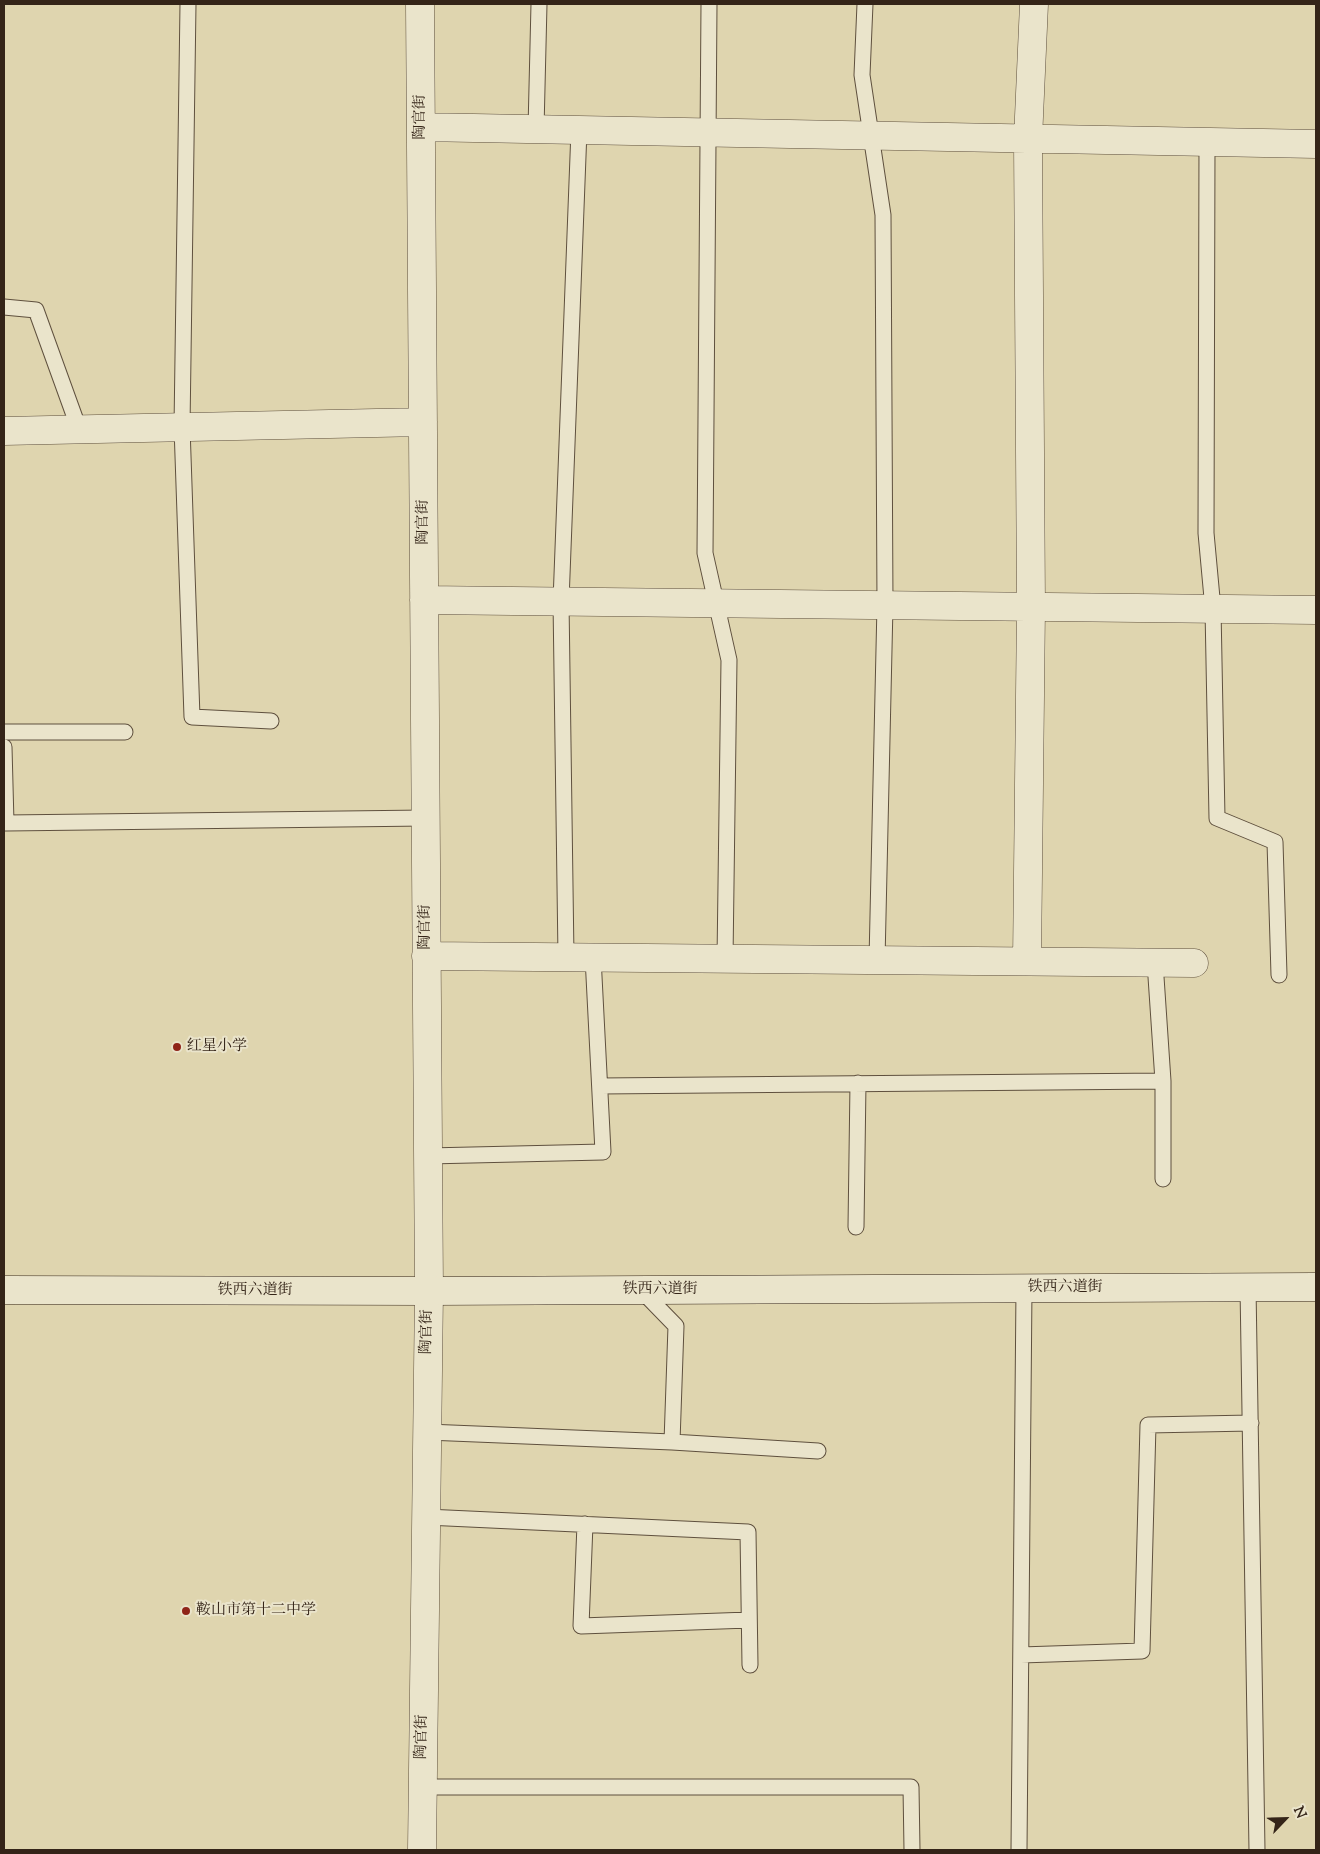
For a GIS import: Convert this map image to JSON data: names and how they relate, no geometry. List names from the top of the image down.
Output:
{
  "streets": {
    "street": ["陶官街", "铁西六道街"]
  },
  "crossings": [
    ["陶官街", "铁西六道街"]
  ],
  "places": ["红星小学", "鞍山市第十二中学"],
  "north": "top right"
}
